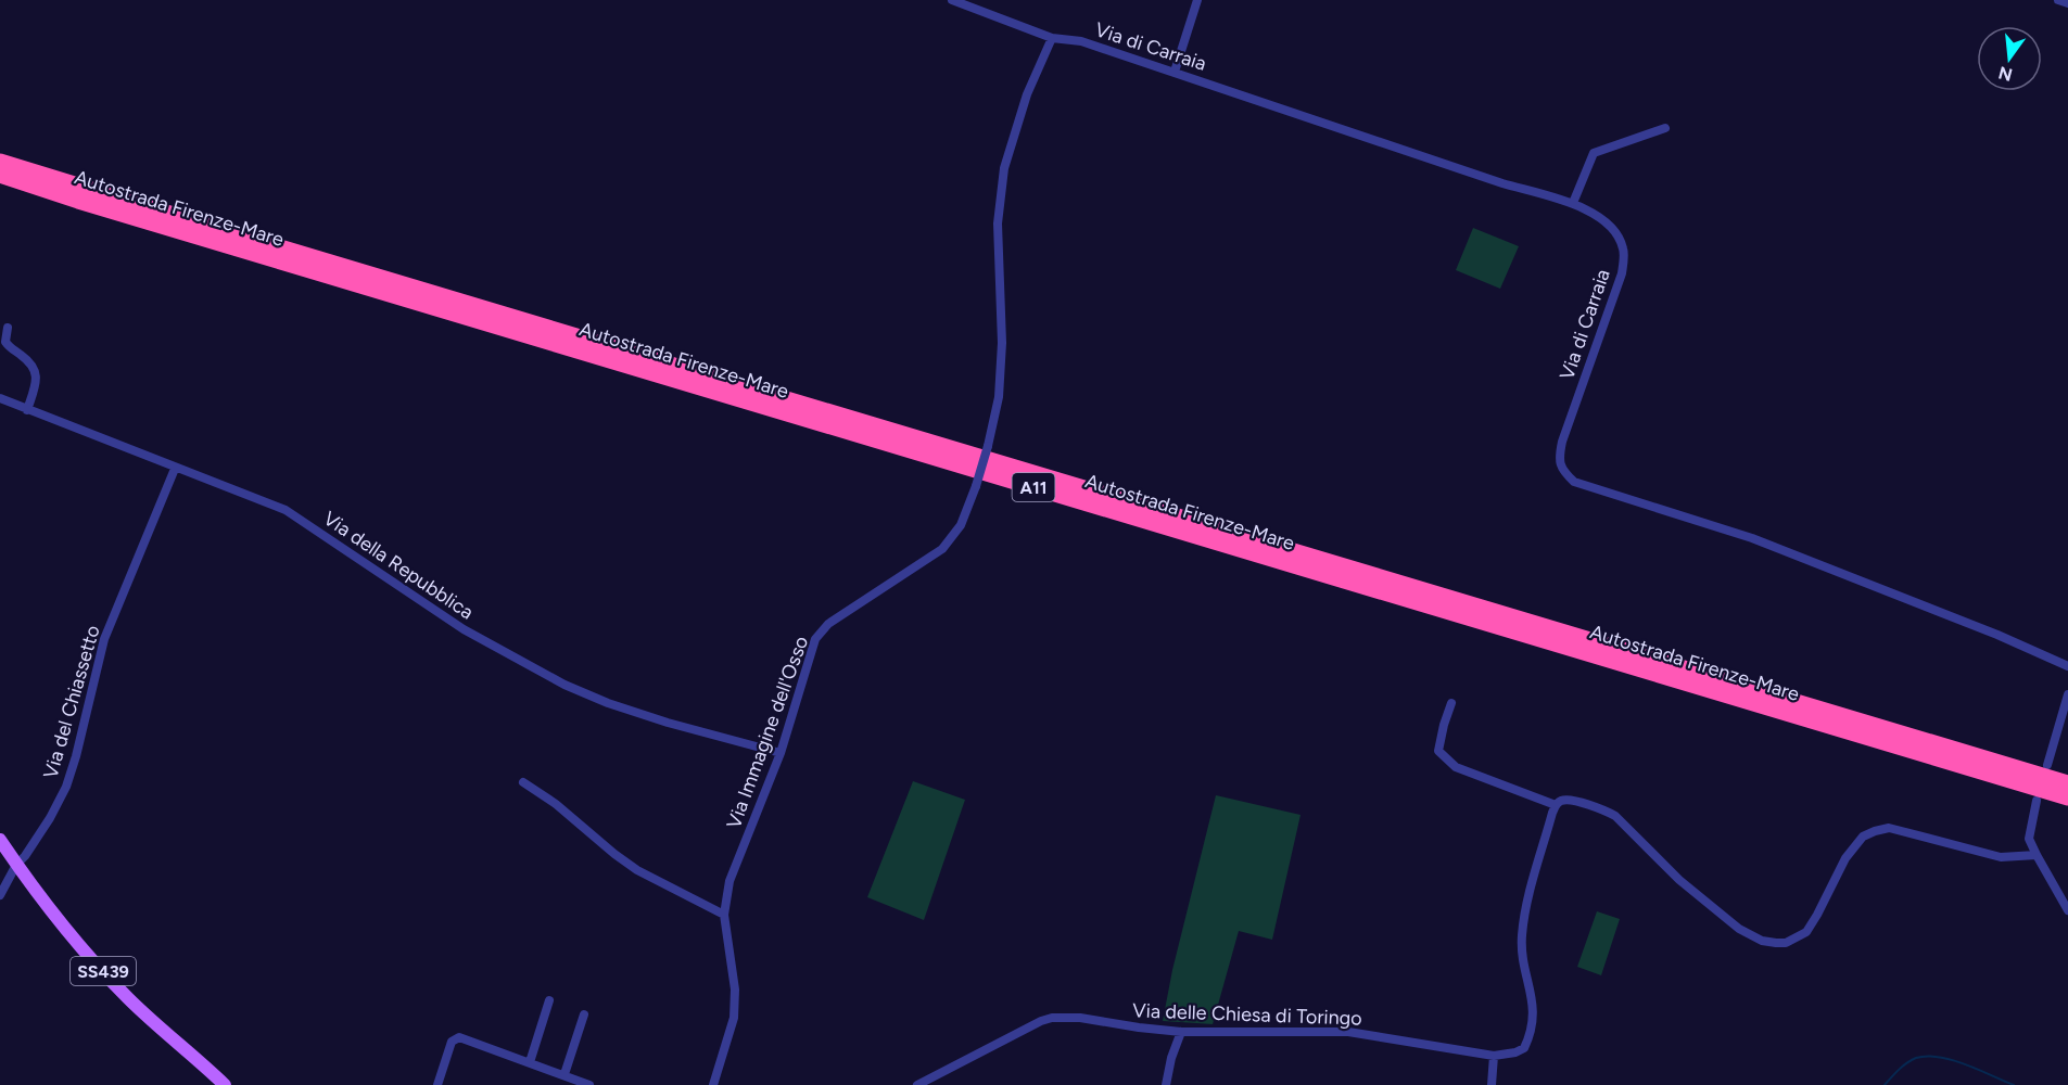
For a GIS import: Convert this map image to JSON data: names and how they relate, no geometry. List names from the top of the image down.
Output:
{
  "streets": {
    "highway": ["Autostrada Firenze-Mare", "A11"],
    "main road": ["SS439"],
    "street": [
      "Via di Carraia",
      "Via della Repubblica",
      "Via del Chiassetto",
      "Via Immagine dell'Osso",
      "Via delle Chiesa di Toringo"
    ]
  },
  "crossings": [
    ["Via di Carraia", "Via Immagine dell'Osso"],
    ["Via della Repubblica", "Via del Chiassetto"],
    ["Via della Repubblica", "Via Immagine dell'Osso"],
    ["Via del Chiassetto", "SS439"]
  ],
  "north": "bottom"
}
